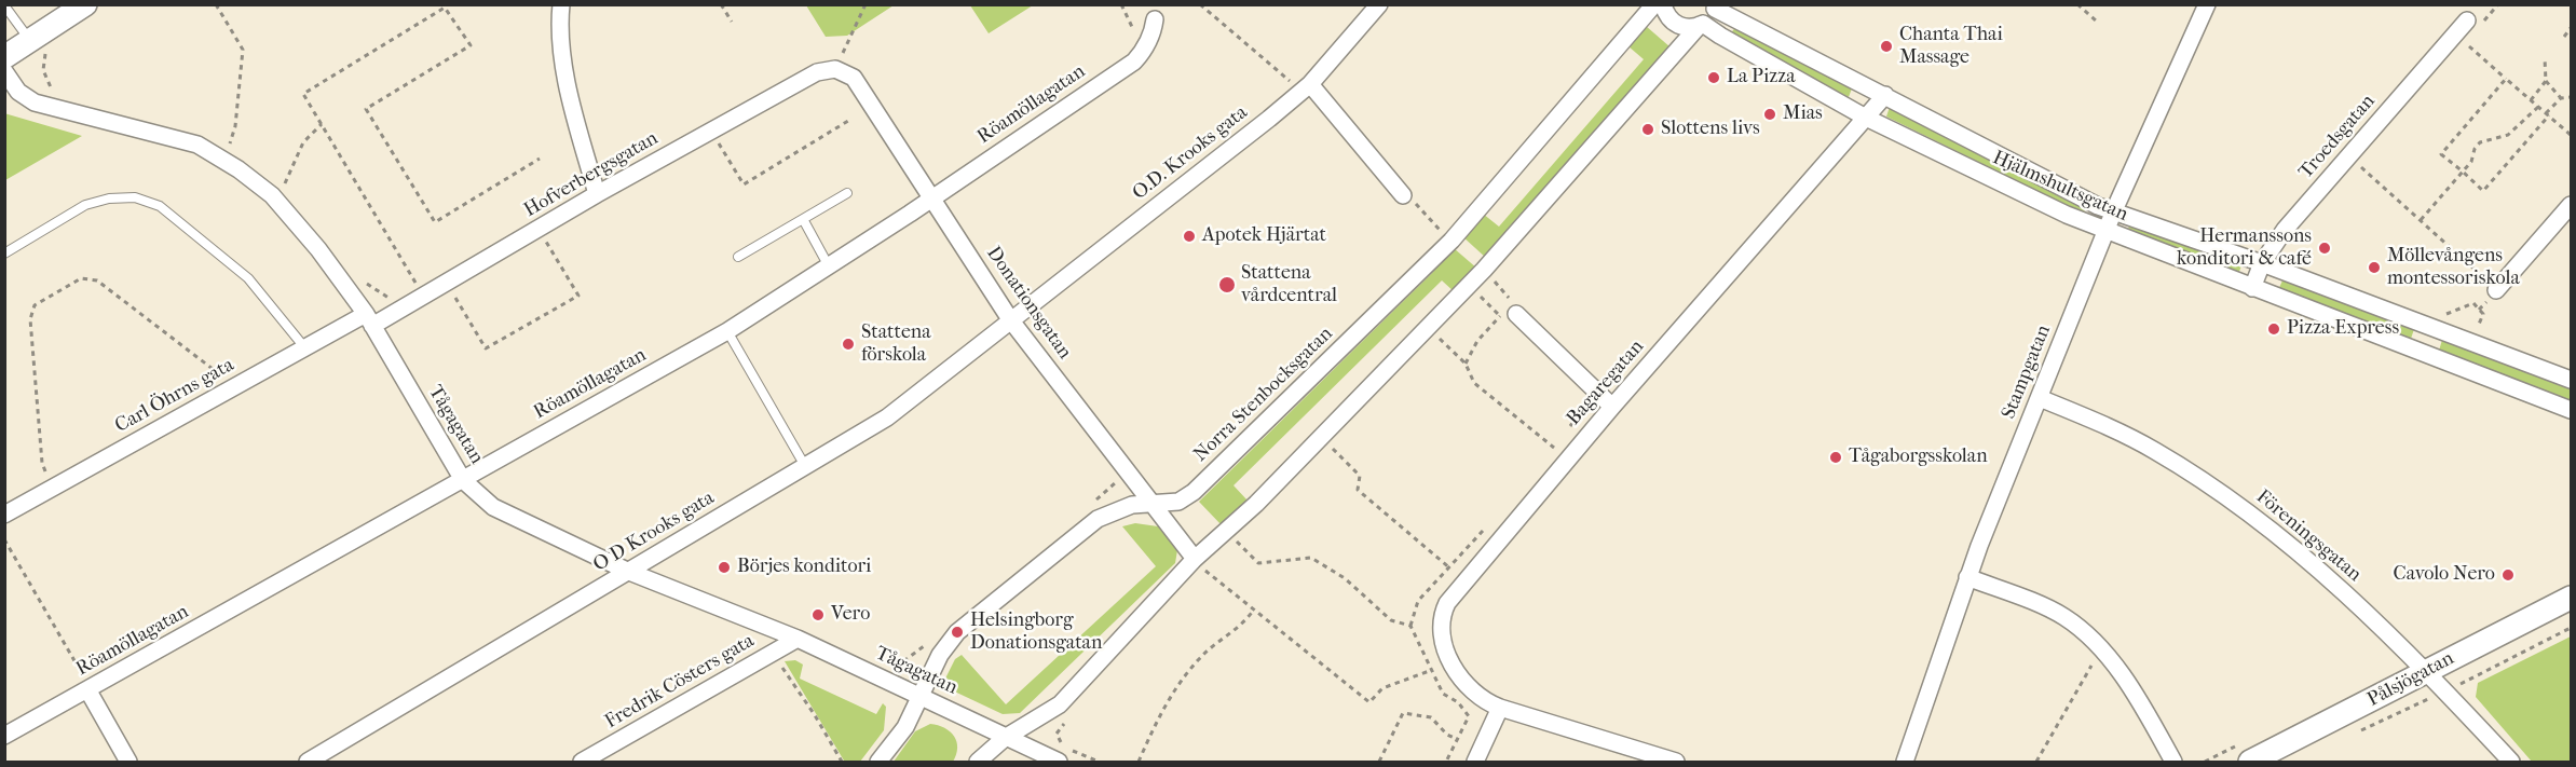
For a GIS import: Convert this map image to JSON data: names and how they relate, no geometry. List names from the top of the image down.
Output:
{
  "streets": {
    "street": [
      "Röamöllagatan",
      "Troedsgatan",
      "O.D. Krooks gata",
      "Hofverbergsgatan",
      "Hjälmshultsgatan",
      "Donationsgatan",
      "Stampgatan",
      "Bagaregatan",
      "Norra Stenbocksgatan",
      "Carl Öhrns gata",
      "Tågagatan",
      "O D Krooks gata",
      "Föreningsgatan",
      "Pålsjögatan",
      "Fredrik Cösters gata"
    ]
  },
  "crossings": [
    ["Röamöllagatan", "Donationsgatan"],
    ["Röamöllagatan", "Tågagatan"],
    ["Troedsgatan", "Hjälmshultsgatan"],
    ["O.D. Krooks gata", "Donationsgatan"],
    ["O.D. Krooks gata", "O D Krooks gata"],
    ["Hofverbergsgatan", "Donationsgatan"],
    ["Hofverbergsgatan", "Carl Öhrns gata"],
    ["Hofverbergsgatan", "Tågagatan"],
    ["Hjälmshultsgatan", "Stampgatan"],
    ["Hjälmshultsgatan", "Bagaregatan"],
    ["Donationsgatan", "Norra Stenbocksgatan"],
    ["Donationsgatan", "O D Krooks gata"],
    ["Stampgatan", "Föreningsgatan"],
    ["Norra Stenbocksgatan", "Tågagatan"],
    ["Carl Öhrns gata", "Tågagatan"],
    ["Tågagatan", "O D Krooks gata"],
    ["Tågagatan", "Fredrik Cösters gata"],
    ["Föreningsgatan", "Pålsjögatan"]
  ],
  "places": [
    "Chanta Thai Massage",
    "La Pizza",
    "Mias",
    "Slottens livs",
    "Apotek Hjärtat",
    "Hermanssons konditori & café",
    "Möllevångens montessoriskola",
    "Stattena vårdcentral",
    "Pizza Express",
    "Stattena förskola",
    "Tågaborgsskolan",
    "Börjes konditori",
    "Cavolo Nero",
    "Vero",
    "Helsingborg Donationsgatan"
  ]
}
